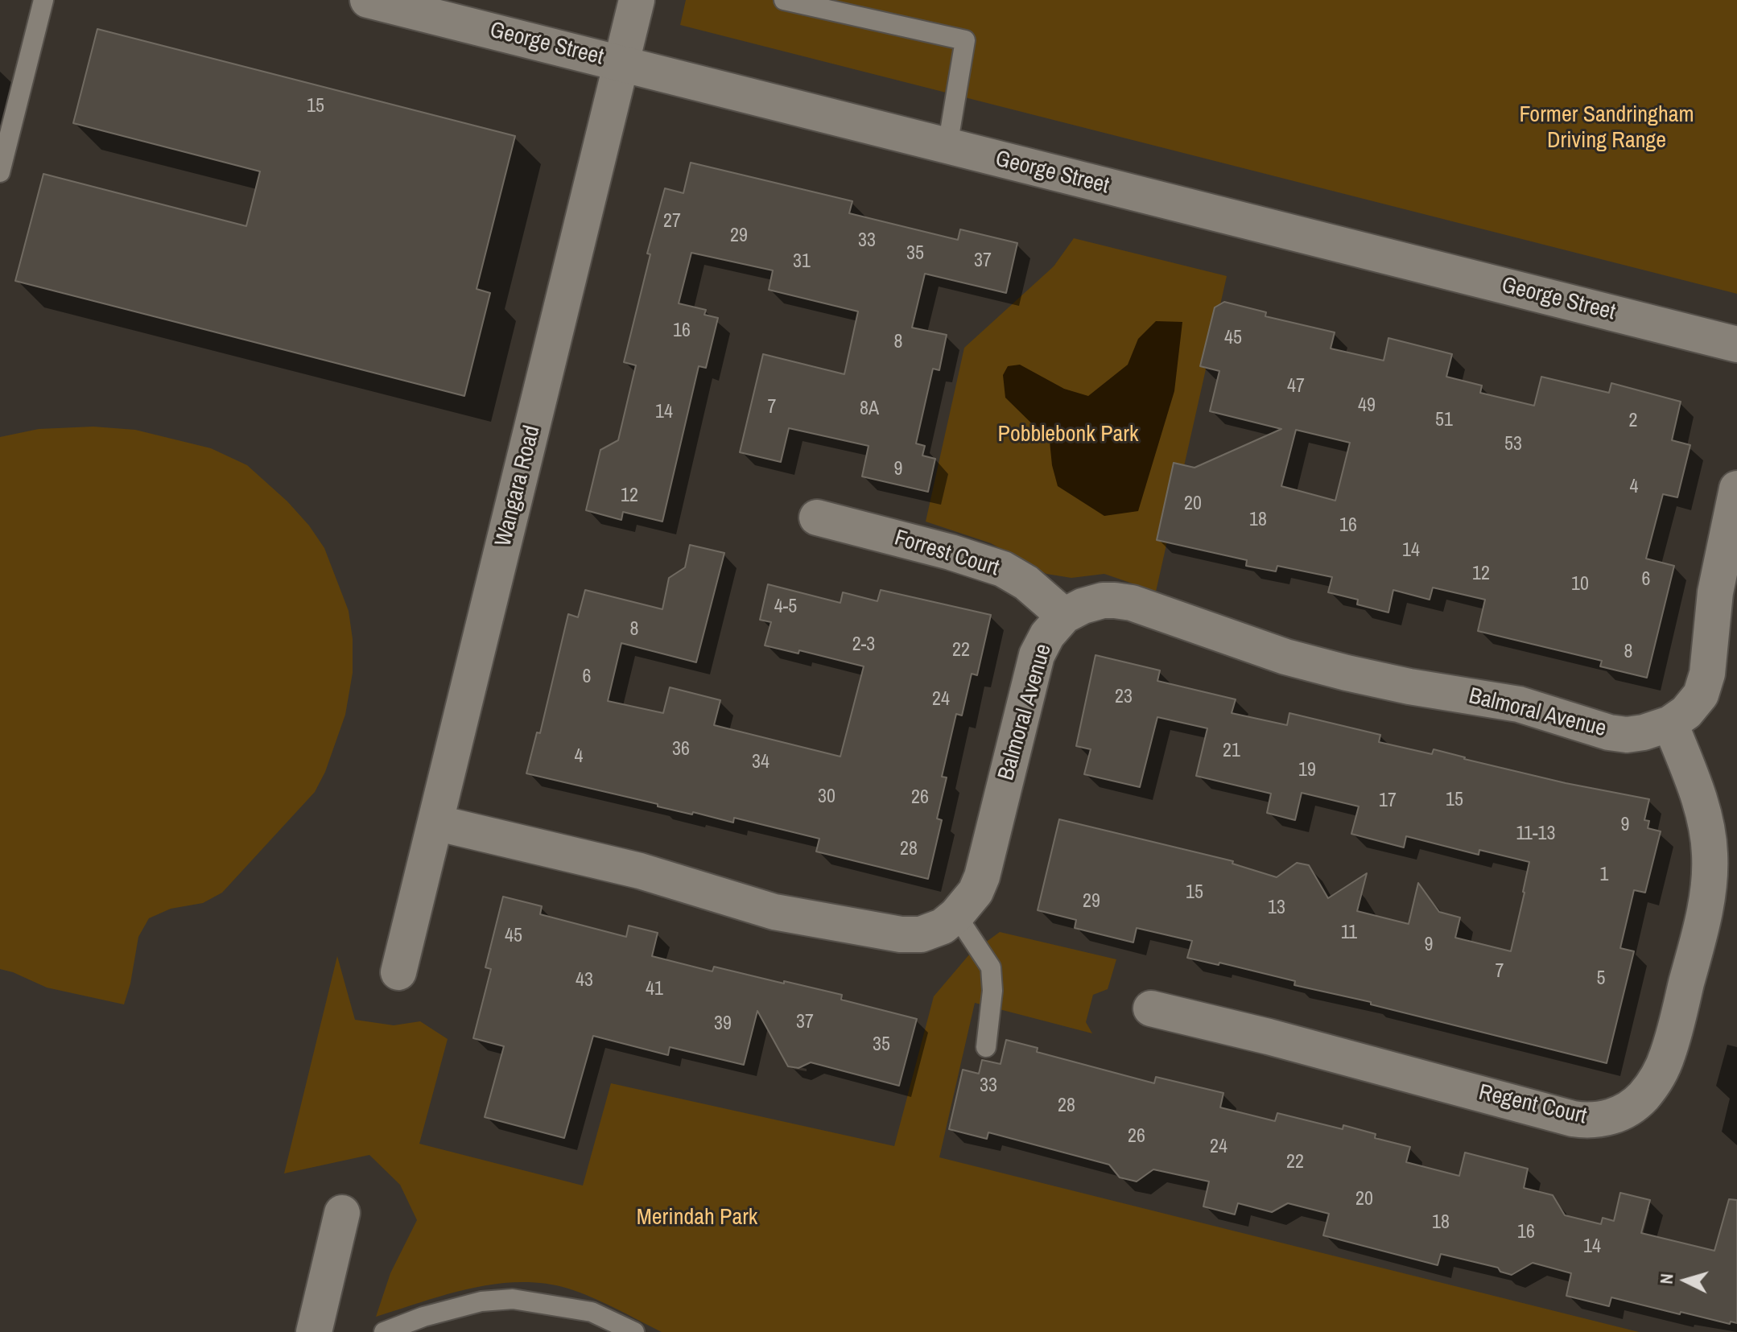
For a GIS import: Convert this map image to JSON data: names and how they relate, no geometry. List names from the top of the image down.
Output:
{
  "streets": {
    "street": [
      "George Street",
      "Wangara Road",
      "Forrest Court",
      "Balmoral Avenue",
      "Regent Court"
    ]
  },
  "crossings": [
    ["George Street", "Wangara Road"],
    ["Wangara Road", "Balmoral Avenue"],
    ["Forrest Court", "Balmoral Avenue"],
    ["Balmoral Avenue", "Regent Court"]
  ],
  "parks": ["Former Sandringham Driving Range", "Pobblebonk Park", "Merindah Park"],
  "house_numbers": [
    "15",
    "27",
    "29",
    "33",
    "35",
    "37",
    "31",
    "16",
    "45",
    "8",
    "47",
    "49",
    "7",
    "8A",
    "14",
    "51",
    "2",
    "53",
    "9",
    "4",
    "12",
    "20",
    "18",
    "16",
    "14",
    "12",
    "6",
    "10",
    "4-5",
    "8",
    "2-3",
    "22",
    "8",
    "6",
    "23",
    "24",
    "36",
    "21",
    "4",
    "34",
    "19",
    "30",
    "26",
    "15",
    "17",
    "9",
    "11-13",
    "28",
    "1",
    "15",
    "29",
    "13",
    "11",
    "45",
    "9",
    "7",
    "5",
    "43",
    "41",
    "37",
    "39",
    "35",
    "33",
    "28",
    "26",
    "24",
    "22",
    "20",
    "18",
    "16",
    "14"
  ],
  "north": "left"
}
